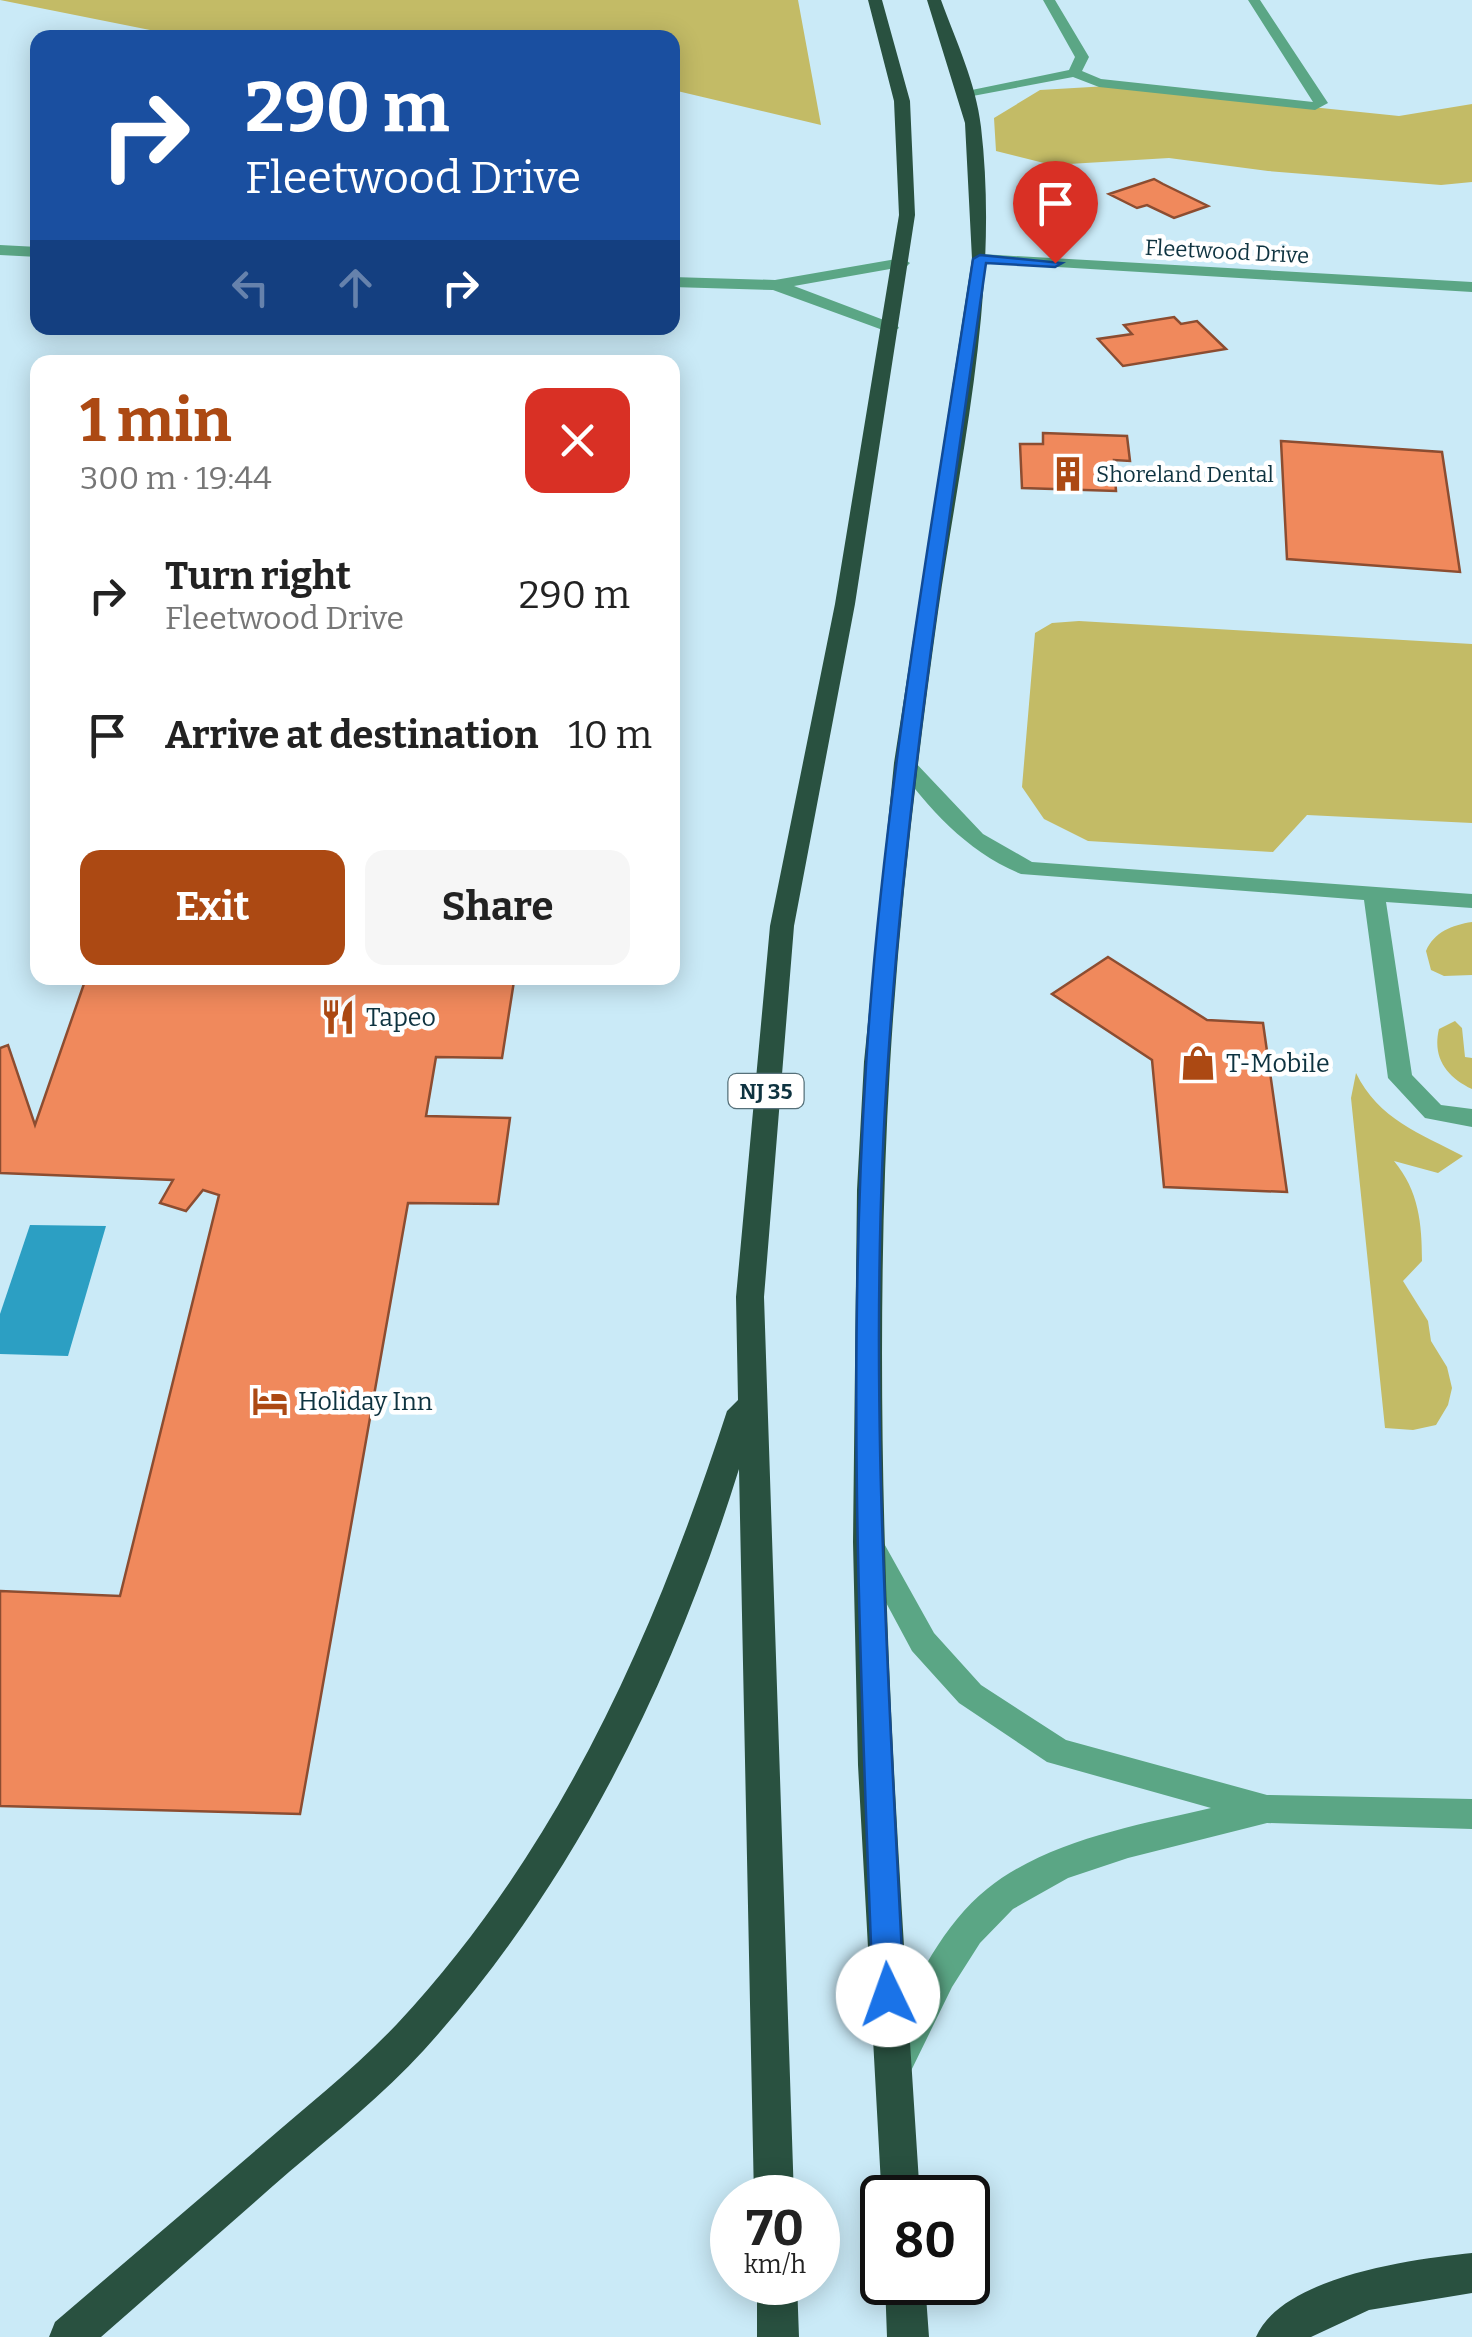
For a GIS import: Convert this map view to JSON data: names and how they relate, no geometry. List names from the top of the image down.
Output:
{
  "streets": {
    "highway": ["NJ 35"],
    "street": ["Fleetwood Drive"]
  },
  "places": {
    "building": ["Shoreland Dental"],
    "restaurant": ["Tapeo"],
    "shop": ["T-Mobile"],
    "hotel": ["Holiday Inn"]
  },
  "page": {
    "turn": ["290 m", "Fleetwood Drive"],
    "heading": ["1 min", "300 m · 19:44"],
    "list": [
      {
        "name": "Turn right",
        "note": "Fleetwood Drive",
        "value": "290 m"
      },
      {
        "name": "Arrive at destination",
        "value": "10 m"
      }
    ],
    "buttons": ["Exit", "Share"],
    "speed": "70 km/h",
    "limit": "80"
  }
}
